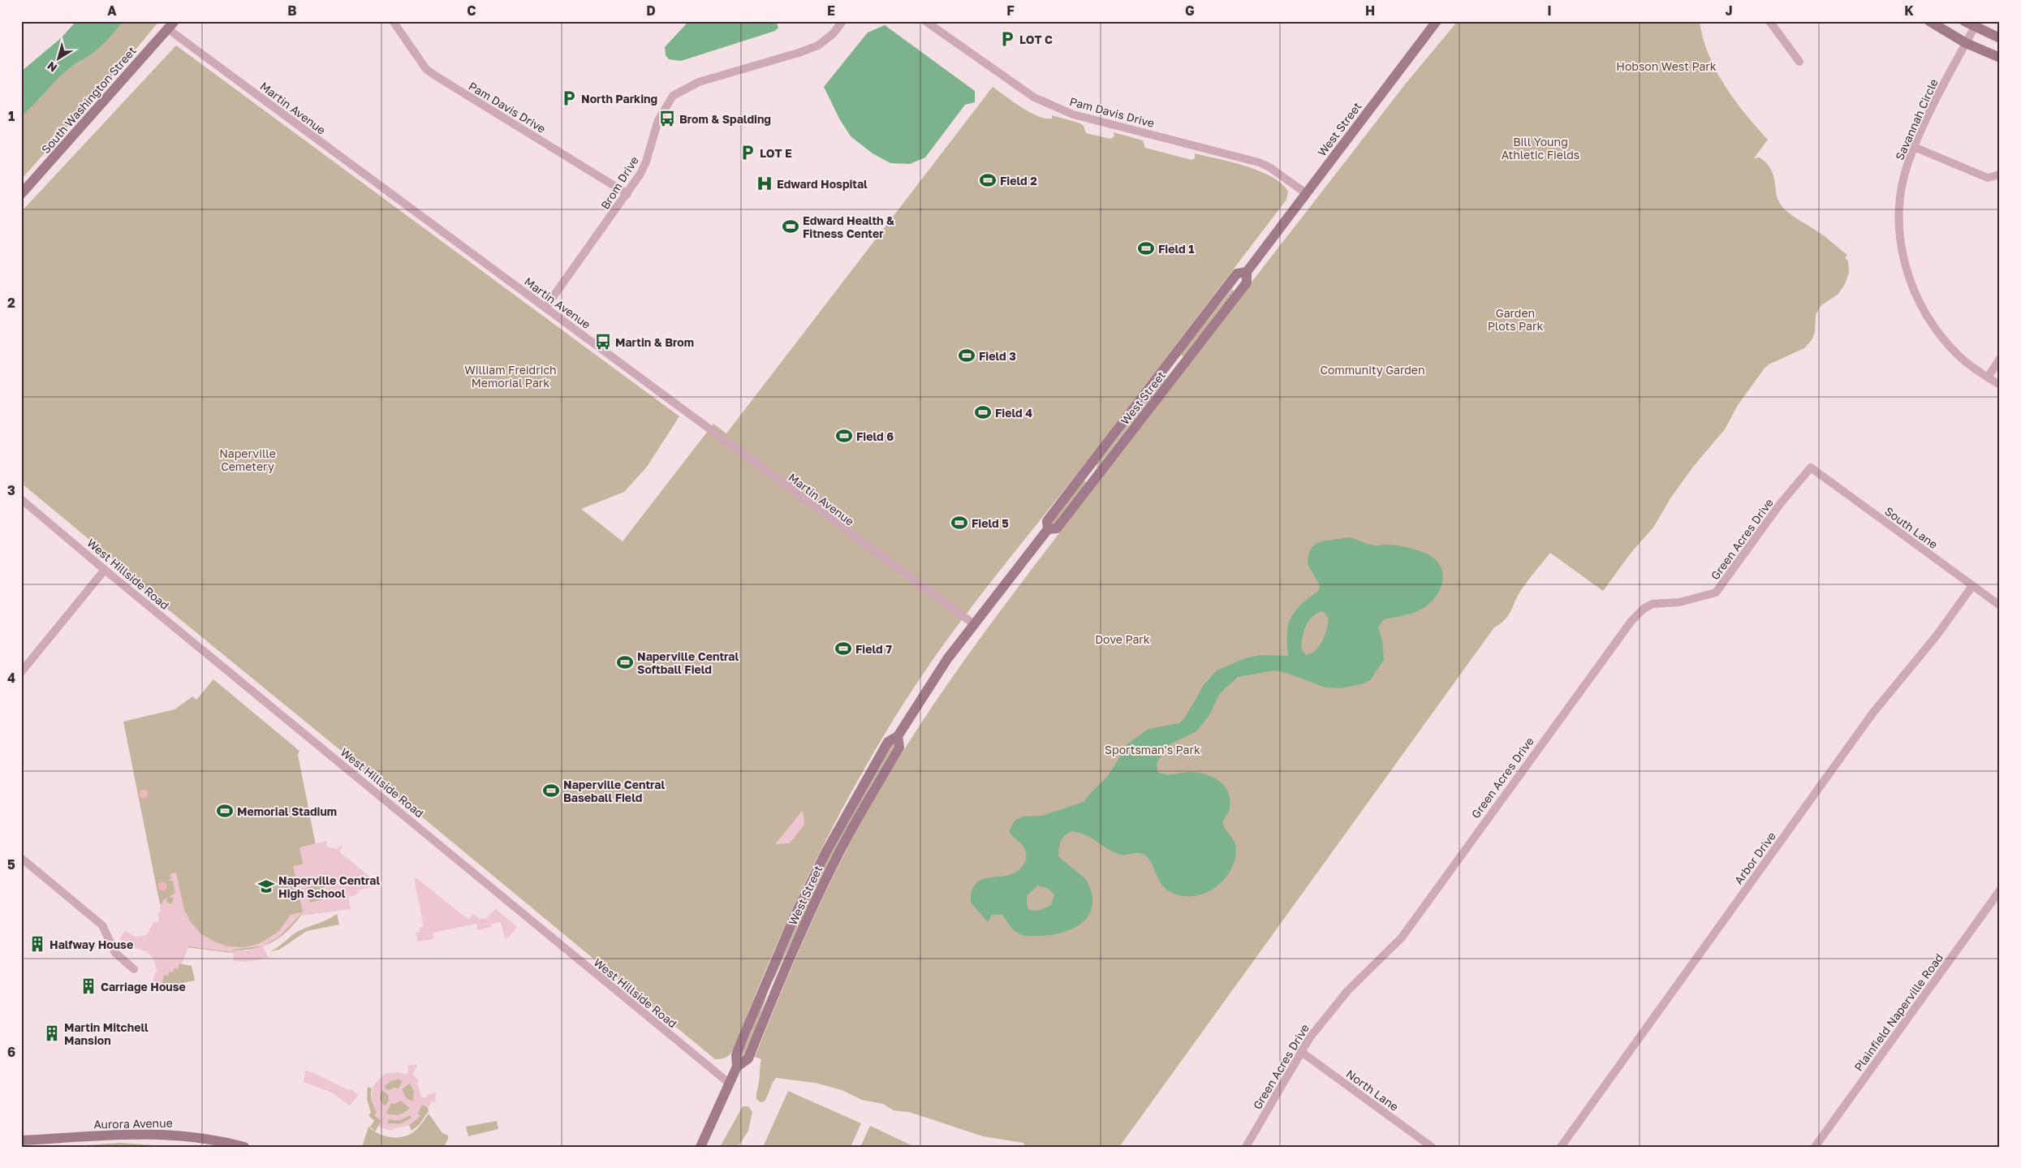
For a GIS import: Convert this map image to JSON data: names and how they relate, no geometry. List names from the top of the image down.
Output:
{
  "streets": {
    "street": [
      "South Washington Street",
      "Pam Davis Drive",
      "Martin Avenue",
      "Savannah Circle",
      "West Street",
      "Brom Drive",
      "South Lane",
      "Green Acres Drive",
      "West Hillside Road",
      "Arbor Drive",
      "Plainfield Naperville Road",
      "North Lane",
      "Aurora Avenue"
    ]
  },
  "crossings": [
    ["South Washington Street", "Martin Avenue"],
    ["Pam Davis Drive", "West Street"],
    ["Pam Davis Drive", "Brom Drive"],
    ["Martin Avenue", "West Street"],
    ["Martin Avenue", "Brom Drive"],
    ["West Street", "West Hillside Road"],
    ["South Lane", "Green Acres Drive"],
    ["South Lane", "Arbor Drive"],
    ["Green Acres Drive", "North Lane"]
  ],
  "parks": [
    "Hobson West Park",
    "Bill Young Athletic Fields",
    "Garden Plots Park",
    "William Freidrich Memorial Park",
    "Community Garden",
    "Naperville Cemetery",
    "Dove Park",
    "Sportsman's Park"
  ],
  "places": {
    "parking": ["LOT C", "North Parking", "LOT E"],
    "bus stop": ["Brom & Spalding", "Martin & Brom"],
    "sports": [
      "Field 2",
      "Edward Health & Fitness Center",
      "Field 1",
      "Field 3",
      "Field 4",
      "Field 6",
      "Field 5",
      "Field 7",
      "Naperville Central Softball Field",
      "Naperville Central Baseball Field",
      "Memorial Stadium"
    ],
    "hospital": ["Edward Hospital"],
    "school or university": ["Naperville Central High School"],
    "building": ["Halfway House", "Carriage House", "Martin Mitchell Mansion"]
  },
  "north": "bottom left",
  "grid": {
    "columns": [
      "A",
      "B",
      "C",
      "D",
      "E",
      "F",
      "G",
      "H",
      "I",
      "J",
      "K"
    ],
    "rows": [
      "1",
      "2",
      "3",
      "4",
      "5",
      "6"
    ]
  }
}
